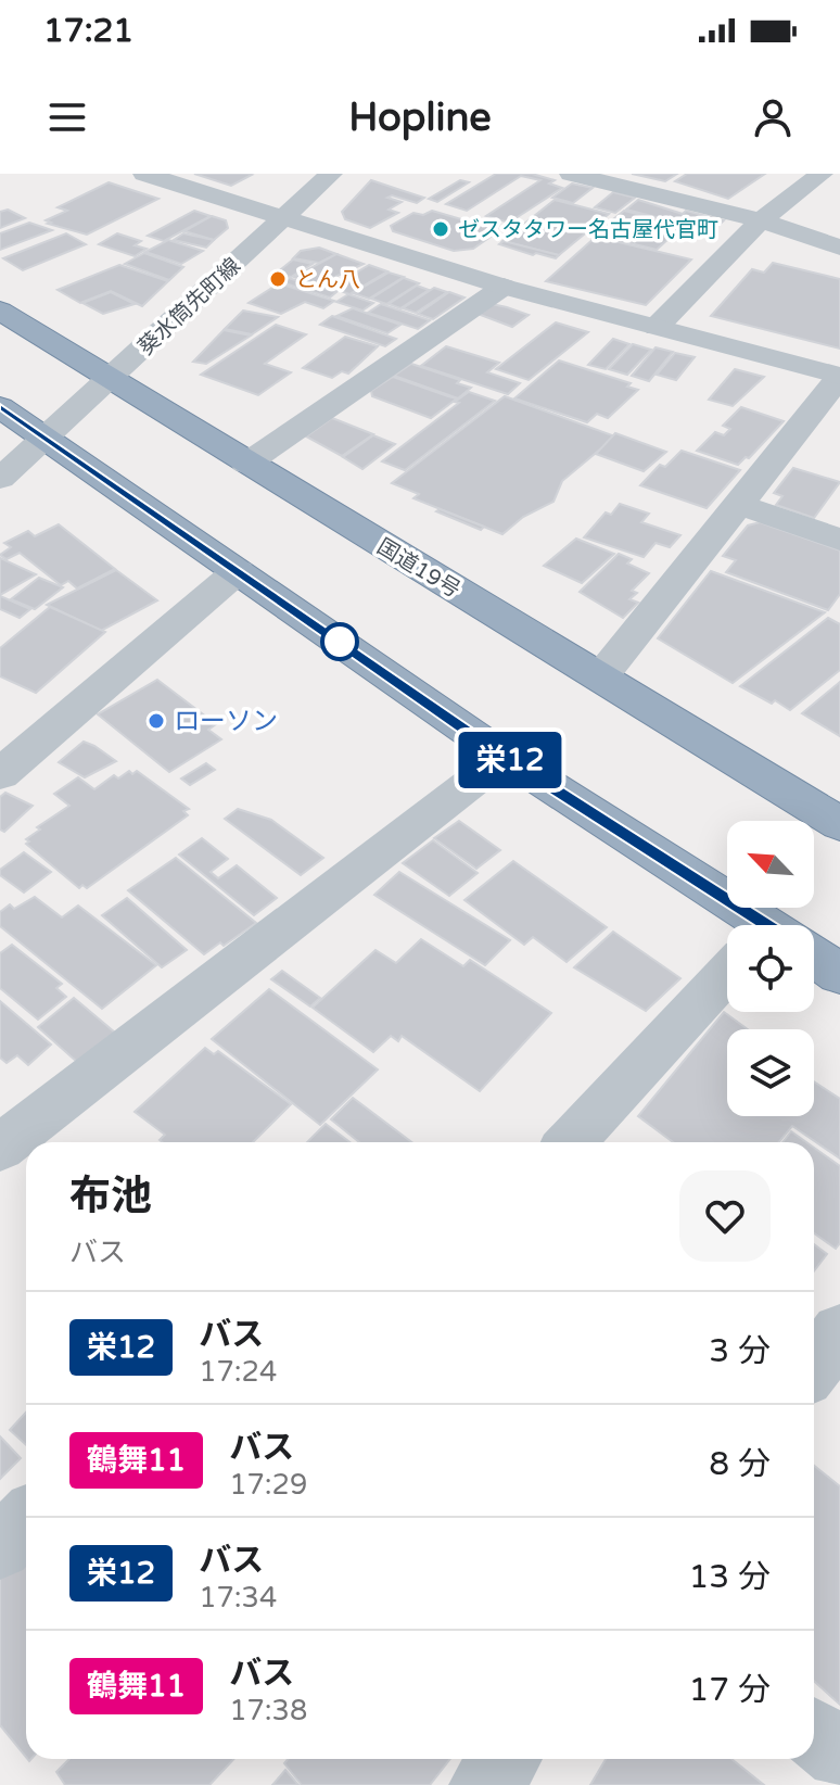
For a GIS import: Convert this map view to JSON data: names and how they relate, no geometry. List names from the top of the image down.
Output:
{
  "streets": {
    "highway": ["国道19号"],
    "street": ["葵水筒先町線"]
  },
  "crossings": [
    ["葵水筒先町線", "国道19号"]
  ],
  "places": ["ゼスタタワー名古屋代官町", "とん八", "ローソン"],
  "lines": ["bus line 栄12"],
  "north": "top left",
  "page": {
    "status": "17:21",
    "header": "Hopline",
    "on_map": "栄12",
    "heading": ["布池", "バス"],
    "list": [
      {
        "mark": "栄12",
        "name": "バス",
        "note": "17:24",
        "value": "3 分"
      },
      {
        "mark": "鶴舞11",
        "name": "バス",
        "note": "17:29",
        "value": "8 分"
      },
      {
        "mark": "栄12",
        "name": "バス",
        "note": "17:34",
        "value": "13 分"
      },
      {
        "mark": "鶴舞11",
        "name": "バス",
        "note": "17:38",
        "value": "17 分"
      }
    ]
  }
}
